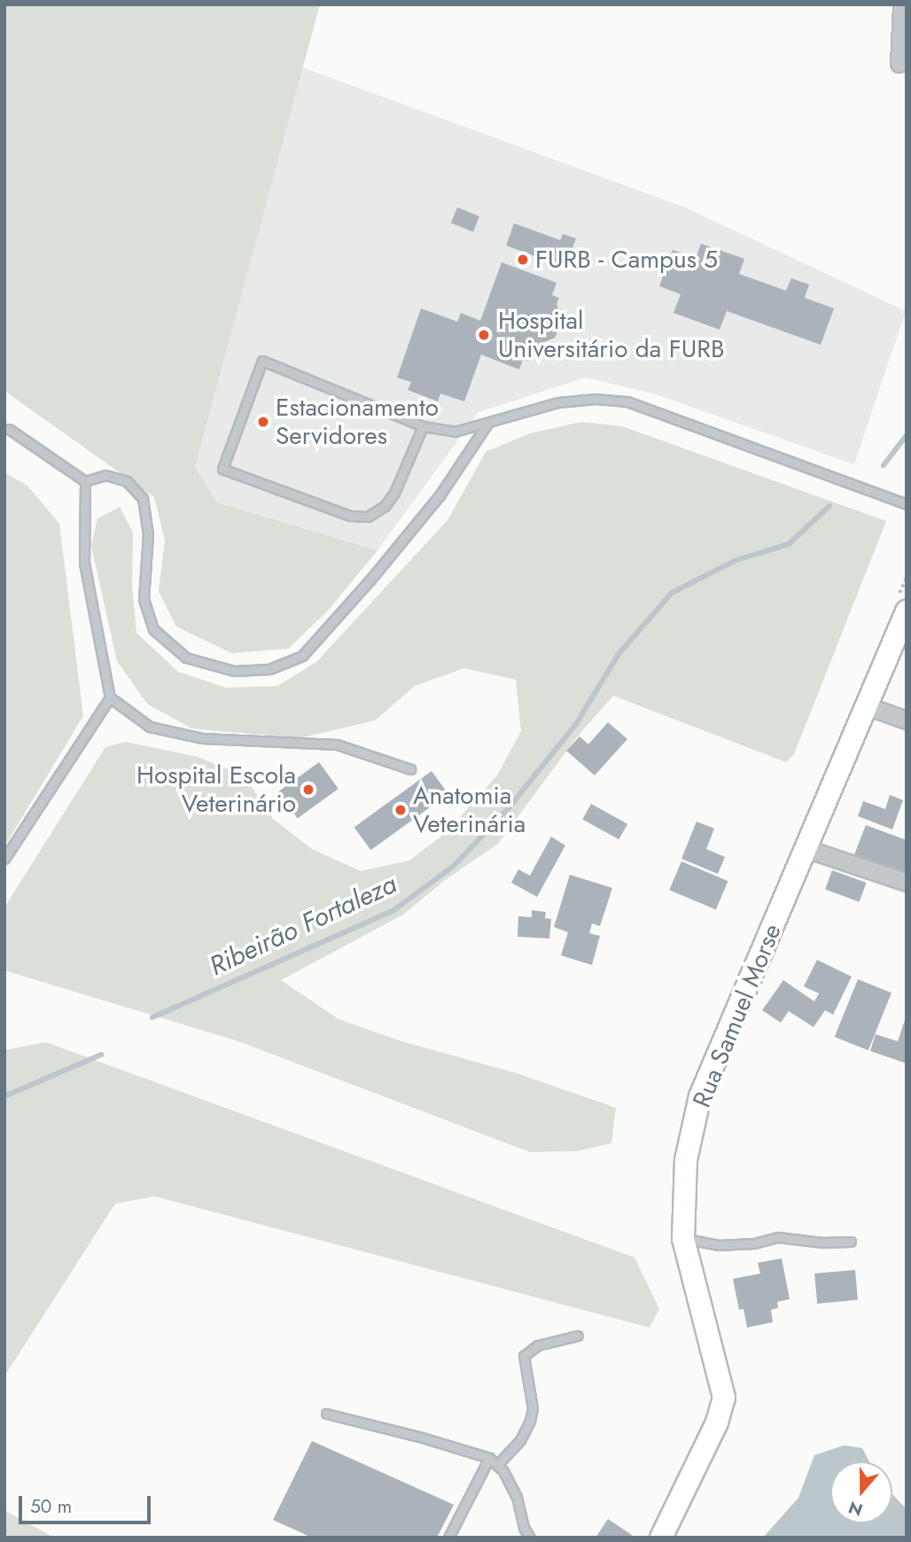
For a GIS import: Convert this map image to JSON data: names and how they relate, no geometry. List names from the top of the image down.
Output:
{
  "streets": {
    "street": ["Rua Samuel Morse"]
  },
  "water": ["Ribeirão Fortaleza"],
  "places": [
    "FURB - Campus 5",
    "Hospital Universitário da FURB",
    "Estacionamento Servidores",
    "Hospital Escola Veterinário",
    "Anatomia Veterinária"
  ],
  "scale_bar": "50 m",
  "north": "bottom"
}
